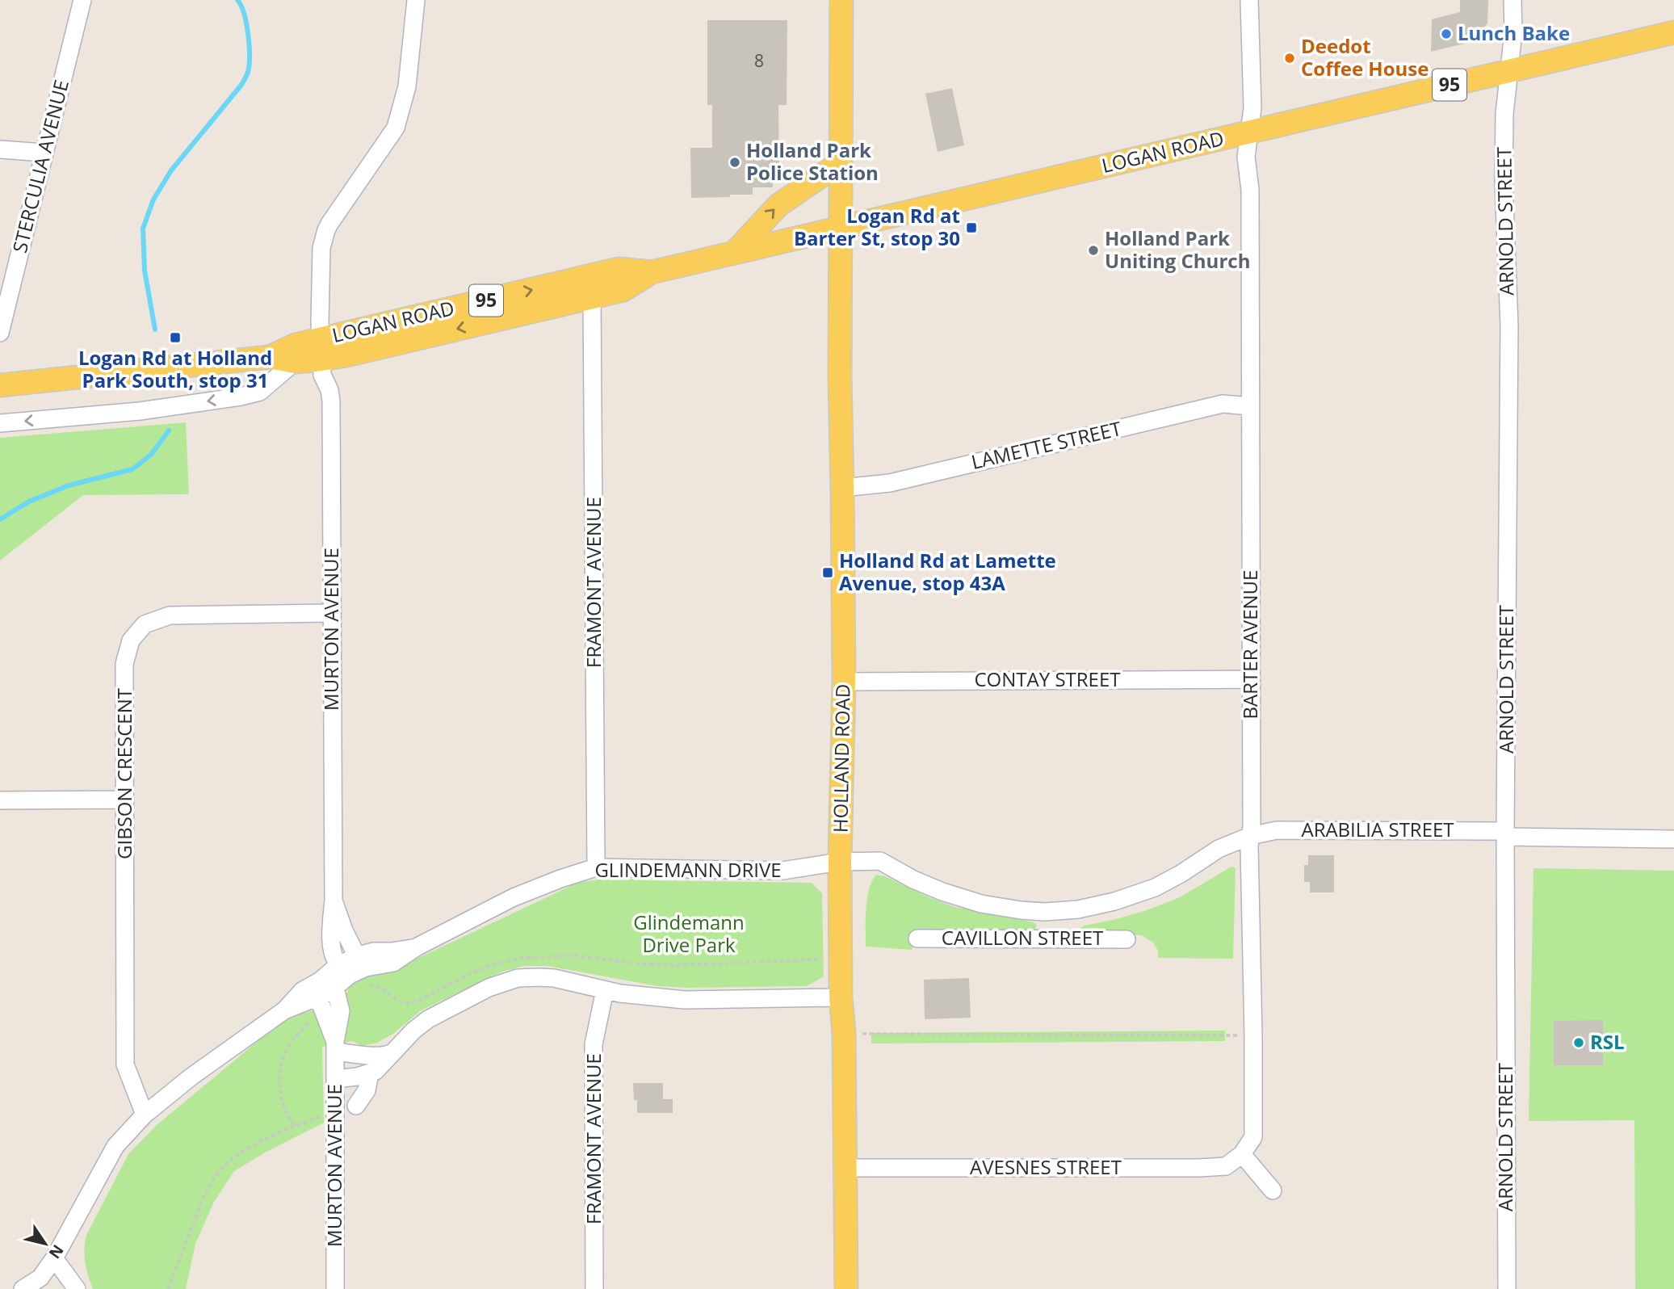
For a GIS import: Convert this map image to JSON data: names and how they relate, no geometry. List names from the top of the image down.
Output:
{
  "streets": {
    "main road": ["95", "LOGAN ROAD", "HOLLAND ROAD"],
    "street": [
      "STERCULIA AVENUE",
      "ARNOLD STREET",
      "LAMETTE STREET",
      "FRAMONT AVENUE",
      "MURTON AVENUE",
      "BARTER AVENUE",
      "CONTAY STREET",
      "GIBSON CRESCENT",
      "ARABILIA STREET",
      "GLINDEMANN DRIVE",
      "CAVILLON STREET",
      "AVESNES STREET"
    ]
  },
  "crossings": [
    ["LOGAN ROAD", "ARNOLD STREET"],
    ["LOGAN ROAD", "FRAMONT AVENUE"],
    ["LOGAN ROAD", "MURTON AVENUE"],
    ["LOGAN ROAD", "BARTER AVENUE"],
    ["LOGAN ROAD", "HOLLAND ROAD"],
    ["ARNOLD STREET", "ARABILIA STREET"],
    ["LAMETTE STREET", "BARTER AVENUE"],
    ["LAMETTE STREET", "HOLLAND ROAD"],
    ["FRAMONT AVENUE", "GLINDEMANN DRIVE"],
    ["MURTON AVENUE", "GIBSON CRESCENT"],
    ["MURTON AVENUE", "GLINDEMANN DRIVE"],
    ["BARTER AVENUE", "CONTAY STREET"],
    ["BARTER AVENUE", "ARABILIA STREET"],
    ["BARTER AVENUE", "CAVILLON STREET"],
    ["BARTER AVENUE", "AVESNES STREET"],
    ["CONTAY STREET", "HOLLAND ROAD"],
    ["HOLLAND ROAD", "GLINDEMANN DRIVE"],
    ["HOLLAND ROAD", "CAVILLON STREET"],
    ["HOLLAND ROAD", "AVESNES STREET"],
    ["ARABILIA STREET", "CAVILLON STREET"],
    ["GLINDEMANN DRIVE", "CAVILLON STREET"]
  ],
  "parks": ["Glindemann Drive Park"],
  "places": {
    "other": [
      "Lunch Bake",
      "Deedot Coffee House",
      "Holland Park Police Station",
      "Holland Park Uniting Church",
      "RSL"
    ],
    "transit": ["Logan Rd at Barter St, stop 30", "Logan Rd at Holland Park South, stop 31", "Holland Rd at Lamette Avenue, stop 43A"]
  },
  "house_numbers": ["8"],
  "north": "bottom right"
}
